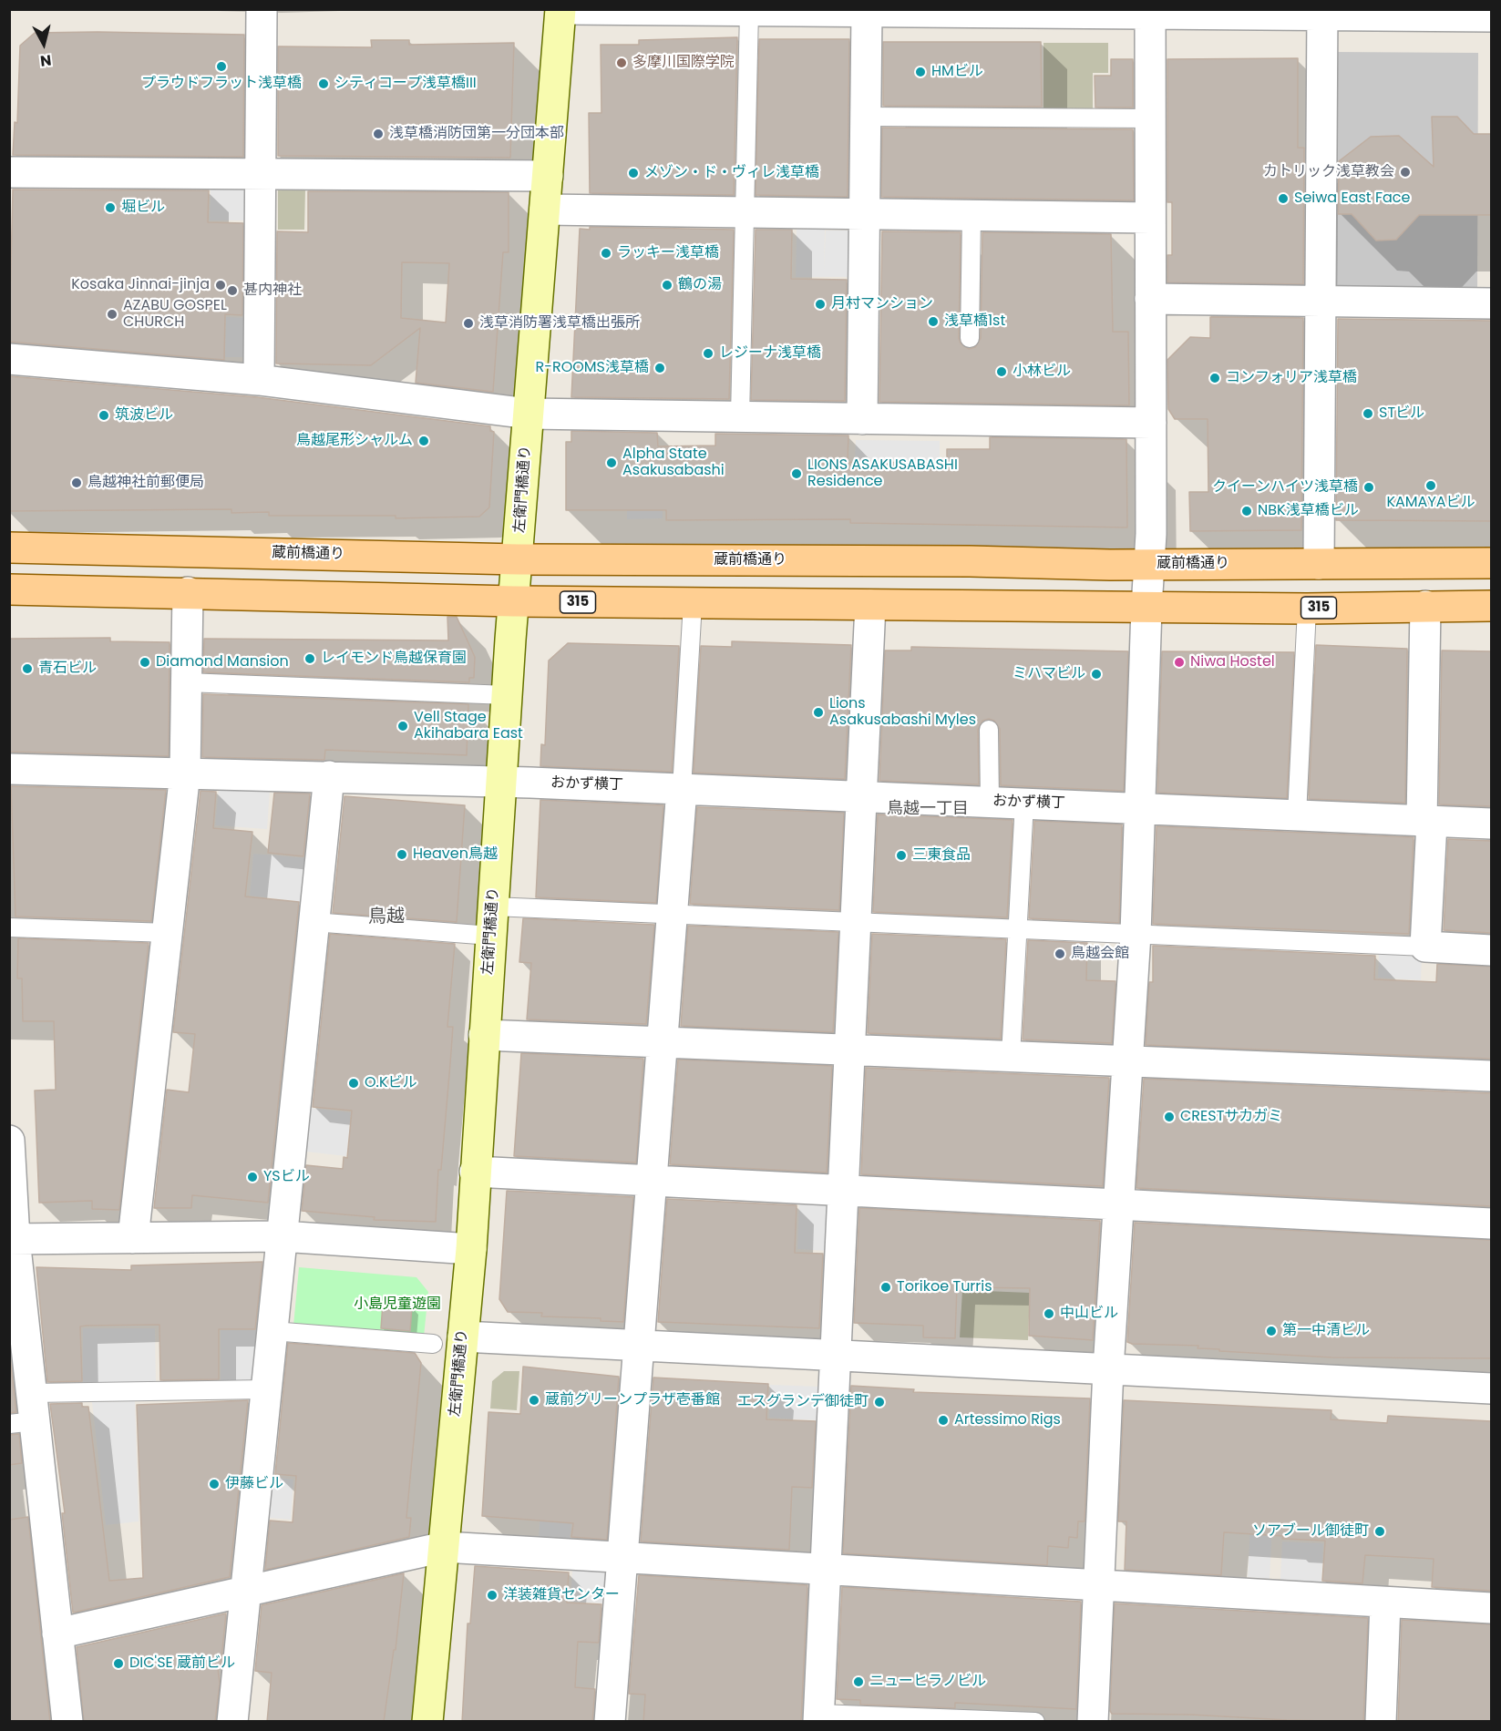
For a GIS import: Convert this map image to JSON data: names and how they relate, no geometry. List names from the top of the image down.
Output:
{
  "streets": {
    "main road": ["蔵前橋通り", "315"],
    "street": ["左衛門橋通り", "おかず横丁"]
  },
  "crossings": [
    ["左衛門橋通り", "蔵前橋通り"],
    ["左衛門橋通り", "315"],
    ["左衛門橋通り", "おかず横丁"]
  ],
  "districts": ["鳥越一丁目", "鳥越"],
  "parks": ["小島児童遊園"],
  "places": [
    "多摩川国際学院",
    "プラウドフラット浅草橋",
    "HMビル",
    "シティコープ浅草橋III",
    "浅草橋消防団第一分団本部",
    "カトリック浅草教会",
    "メゾン・ド・ヴィレ浅草橋",
    "Seiwa East Face",
    "堀ビル",
    "ラッキー浅草橋",
    "Kosaka Jinnai-jinja",
    "鶴の湯",
    "甚内神社",
    "月村マンション",
    "AZABU GOSPEL CHURCH",
    "浅草橋1st",
    "浅草消防署浅草橋出張所",
    "レジーナ浅草橋",
    "R-ROOMS浅草橋",
    "小林ビル",
    "コンフォリア浅草橋",
    "STビル",
    "筑波ビル",
    "鳥越尾形シャルム",
    "Alpha State Asakusabashi",
    "LIONS ASAKUSABASHI Residence",
    "鳥越神社前郵便局",
    "KAMAYAビル",
    "クイーンハイツ浅草橋",
    "NBK浅草橋ビル",
    "レイモンド鳥越保育園",
    "Diamond Mansion",
    "Niwa Hostel",
    "青石ビル",
    "ミハマビル",
    "Lions Asakusabashi Myles",
    "Vell Stage Akihabara East",
    "Heaven鳥越",
    "三東食品",
    "鳥越会館",
    "O.Kビル",
    "CRESTサカガミ",
    "YSビル",
    "Torikoe Turris",
    "中山ビル",
    "第一中清ビル",
    "蔵前グリーンプラザ壱番館",
    "エスグランデ御徒町",
    "Artessimo Rigs",
    "伊藤ビル",
    "ソアブール御徒町",
    "洋装雑貨センター",
    "DIC'SE 蔵前ビル",
    "ニューヒラノビル"
  ],
  "north": "bottom"
}
